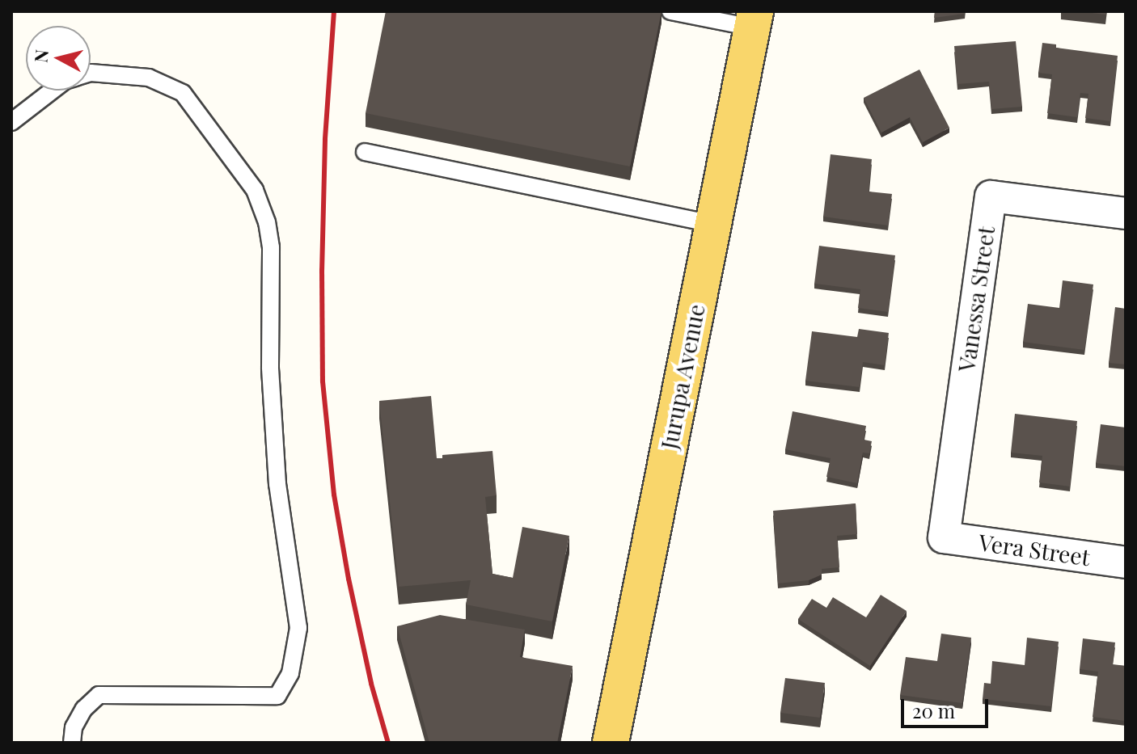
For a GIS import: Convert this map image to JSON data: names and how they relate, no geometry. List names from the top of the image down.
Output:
{
  "streets": {
    "main road": ["Jurupa Avenue"],
    "street": ["Vanessa Street", "Vera Street"]
  },
  "crossings": [
    ["Vanessa Street", "Vera Street"]
  ],
  "scale_bar": "20 m",
  "north": "left"
}
